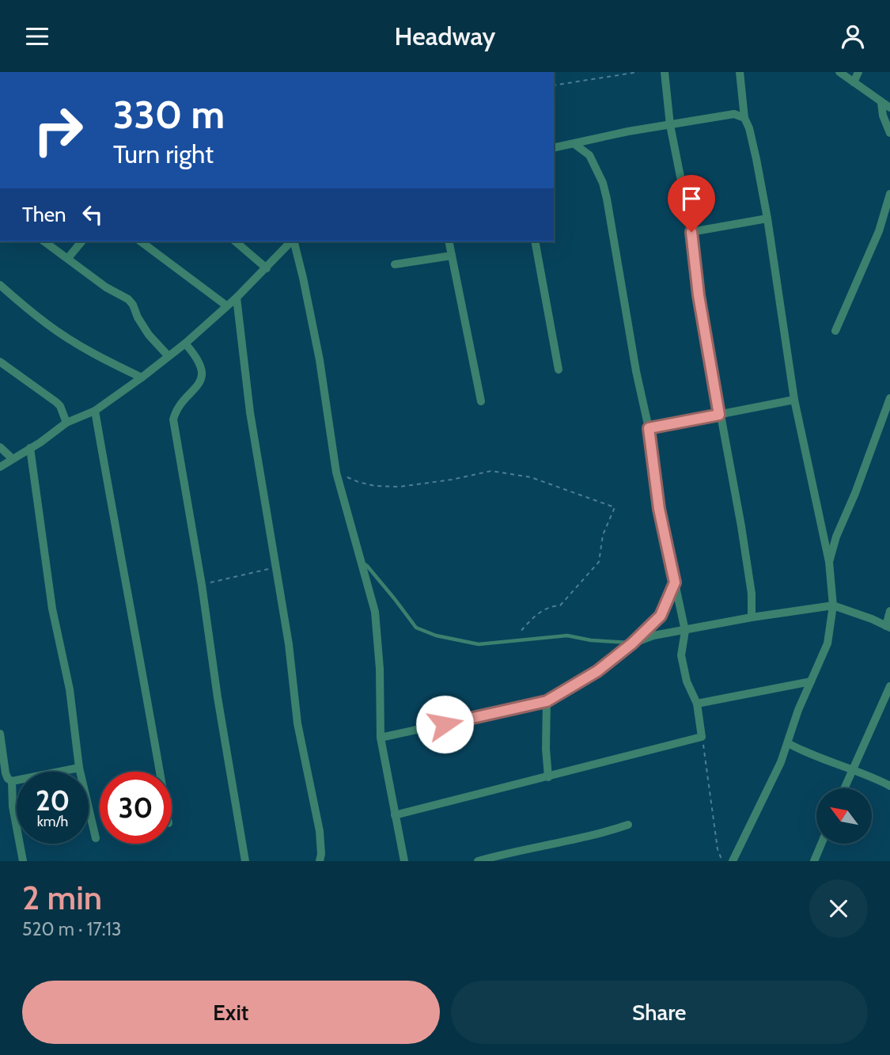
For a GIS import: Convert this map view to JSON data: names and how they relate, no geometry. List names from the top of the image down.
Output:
{
  "north": "top left",
  "page": {
    "header": "Headway",
    "turn": ["330 m", "Turn right"],
    "then": "Then",
    "speed": "20 km/h",
    "limit": "30",
    "heading": ["2 min", "520 m · 17:13"],
    "buttons": ["Exit", "Share"]
  }
}
